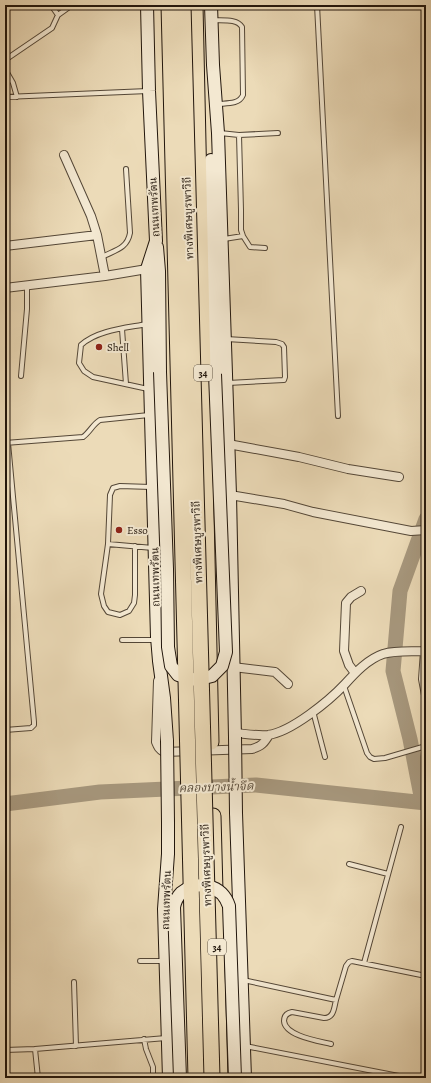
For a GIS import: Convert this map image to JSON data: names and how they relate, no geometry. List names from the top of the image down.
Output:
{
  "streets": {
    "highway": ["ถนนเทพรัตน", "ทางพิเศษบูรพาวิถี", "34"]
  },
  "water": ["คลองบางน้ำจืด"],
  "places": ["Shell", "Esso"]
}
